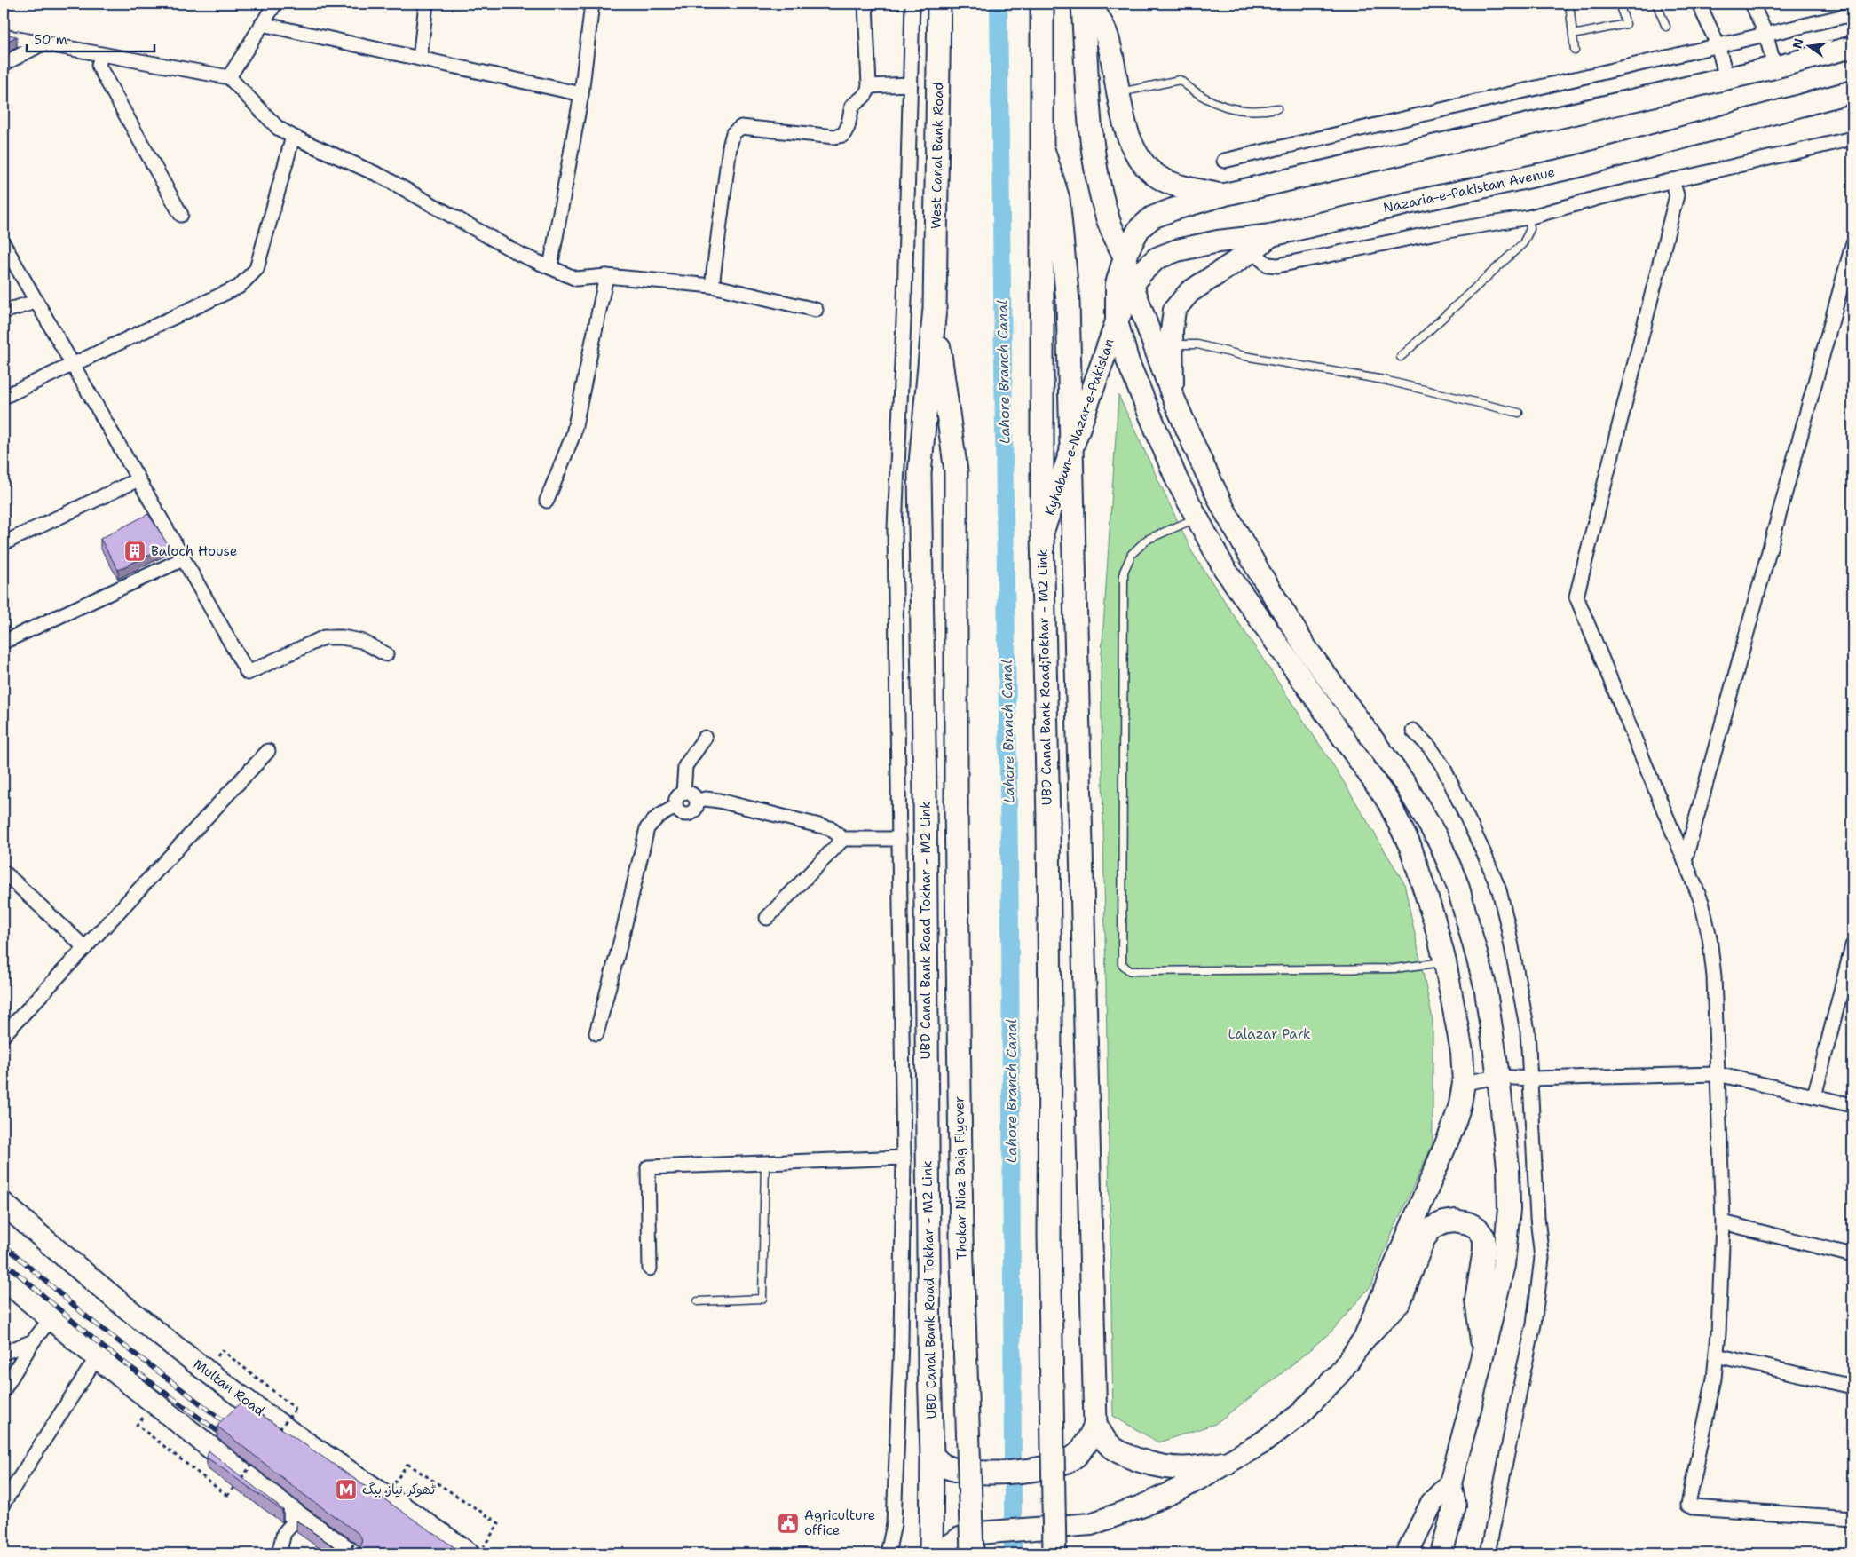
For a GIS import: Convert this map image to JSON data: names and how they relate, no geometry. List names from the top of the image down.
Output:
{
  "streets": {
    "highway": [
      "West Canal Bank Road",
      "UBD Canal Bank Road;Tokhar - M2 Link",
      "UBD Canal Bank Road Tokhar - M2 Link",
      "Thokar Niaz Baig Flyover"
    ],
    "main road": ["Nazaria-e-Pakistan Avenue", "Kyhaban-e-Nazar-e-Pakistan", "Multan Road"]
  },
  "crossings": [
    ["West Canal Bank Road", "UBD Canal Bank Road Tokhar - M2 Link"],
    ["West Canal Bank Road", "Thokar Niaz Baig Flyover"],
    ["Nazaria-e-Pakistan Avenue", "Kyhaban-e-Nazar-e-Pakistan"],
    ["Kyhaban-e-Nazar-e-Pakistan", "UBD Canal Bank Road;Tokhar - M2 Link"],
    ["UBD Canal Bank Road Tokhar - M2 Link", "Thokar Niaz Baig Flyover"]
  ],
  "water": ["Lahore Branch Canal"],
  "parks": ["Lalazar Park"],
  "places": {
    "building": ["Baloch House"],
    "metro station": ["ٹھوکر نیاز بیگ"],
    "public building": ["Agriculture office"]
  },
  "scale_bar": "50 m",
  "north": "left"
}
